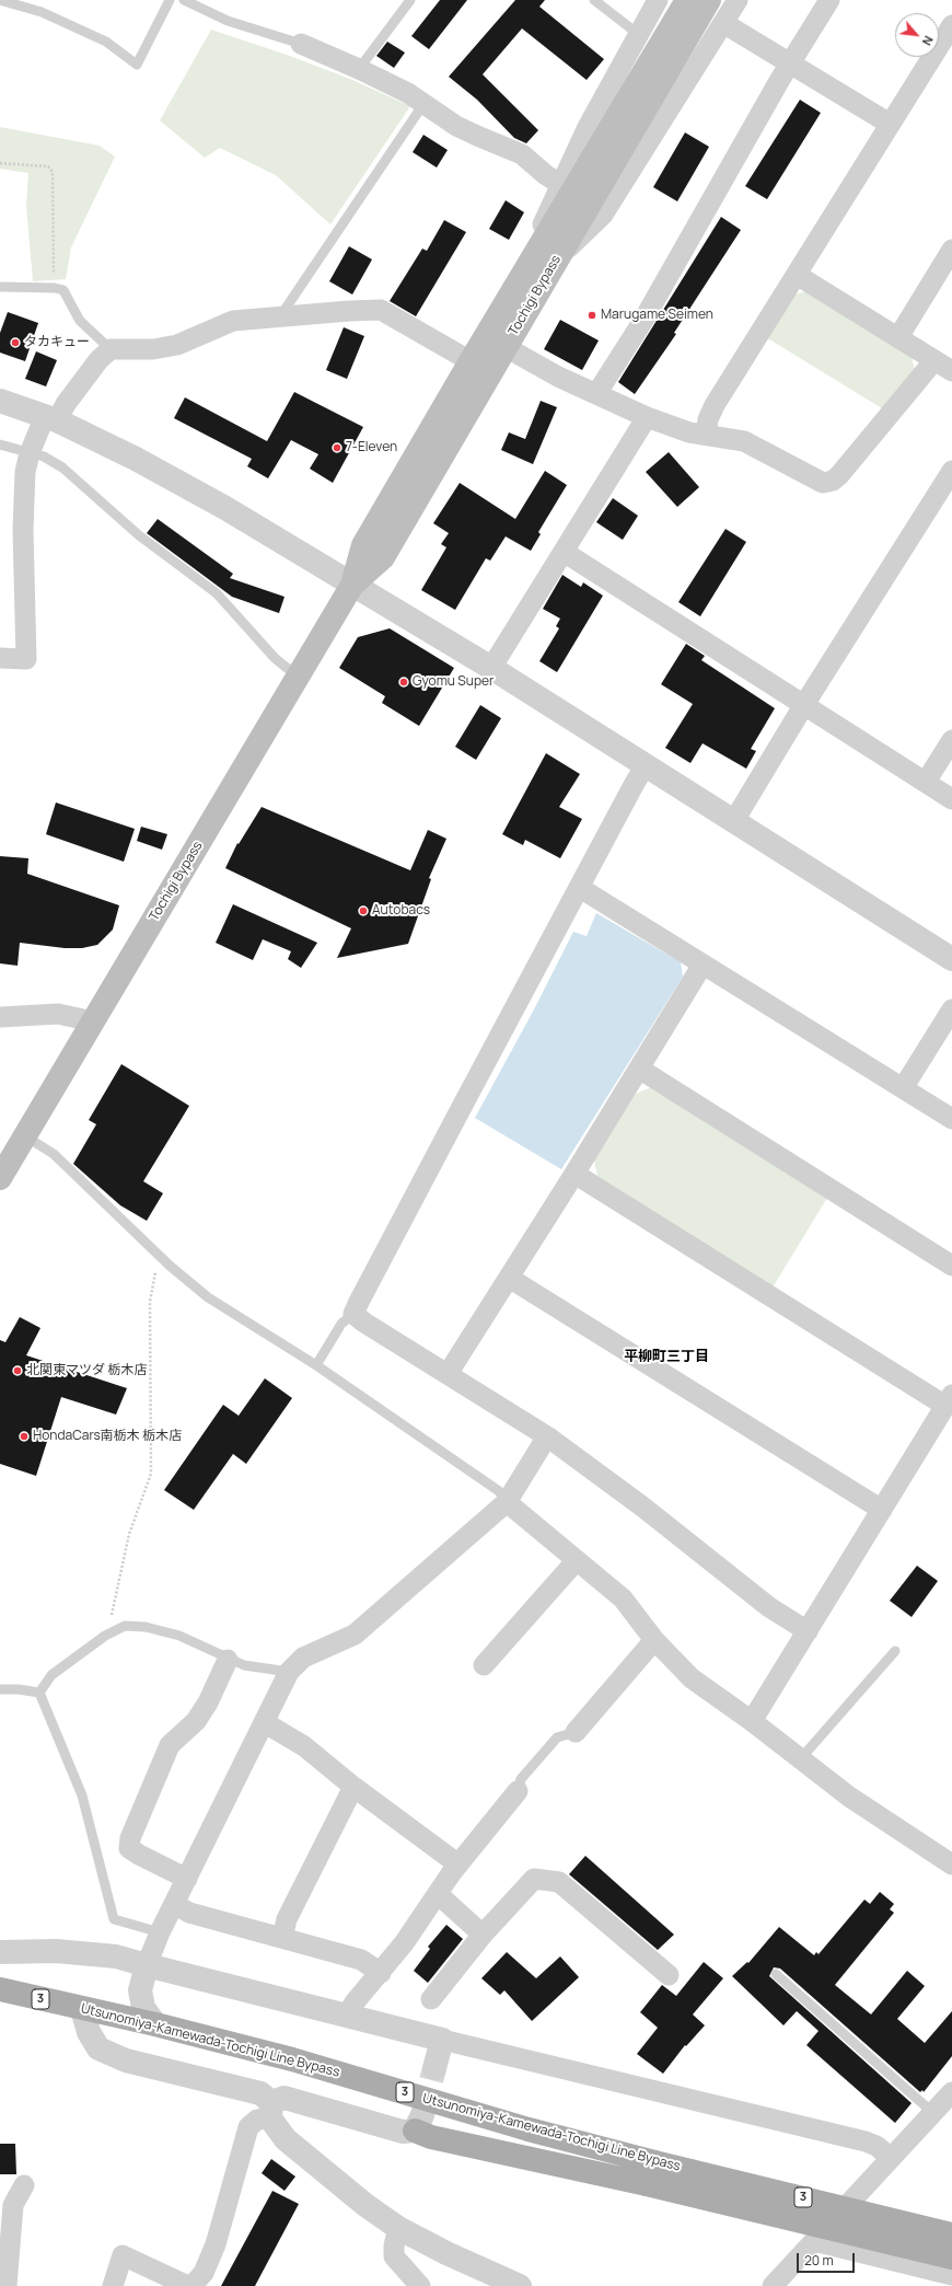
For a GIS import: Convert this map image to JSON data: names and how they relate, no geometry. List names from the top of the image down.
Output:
{
  "streets": {
    "main road": ["Tochigi Bypass", "3", "Utsunomiya-Kamewada-Tochigi Line Bypass"]
  },
  "districts": ["平柳町三丁目"],
  "places": [
    "Marugame Seimen",
    "タカキュー",
    "7-Eleven",
    "Gyomu Super",
    "Autobacs",
    "北関東マツダ 栃木店",
    "HondaCars南栃木 栃木店"
  ],
  "scale_bar": "20 m",
  "north": "bottom right"
}
